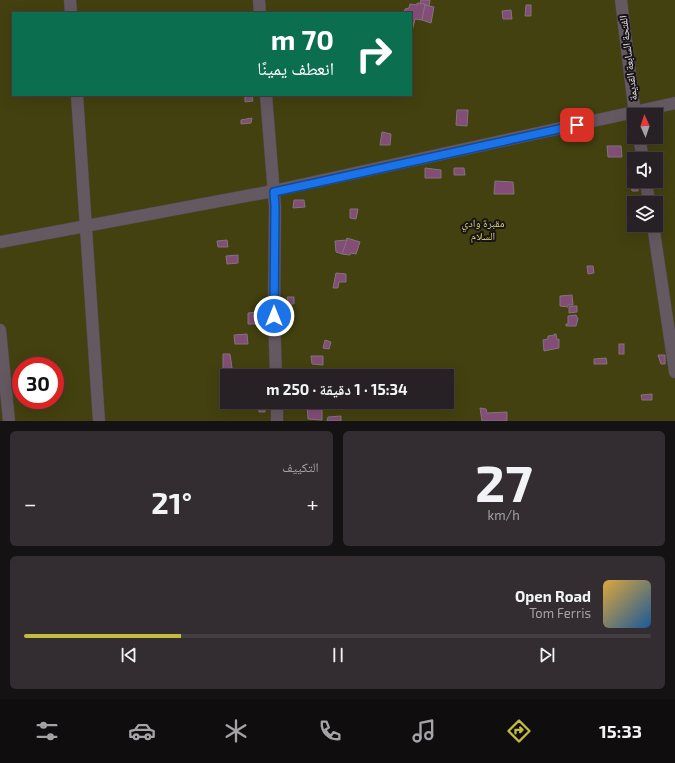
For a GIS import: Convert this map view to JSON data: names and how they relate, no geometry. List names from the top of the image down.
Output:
{
  "streets": {
    "street": ["الفتحة السابعة القديمة"]
  },
  "parks": ["مقبرة وادي السلام"],
  "north": "top",
  "page": {
    "turn": ["70 m", "انعطف يمينًا"],
    "limit": "30",
    "trip": "15:34 · 1 دقيقة · 250 m",
    "tile": [
      ["27", "km/h"],
      "التكييف"
    ],
    "heat": ["−", "21°", "+"],
    "song": ["Open Road", "Tom Ferris"],
    "tabs": "15:33"
  }
}
